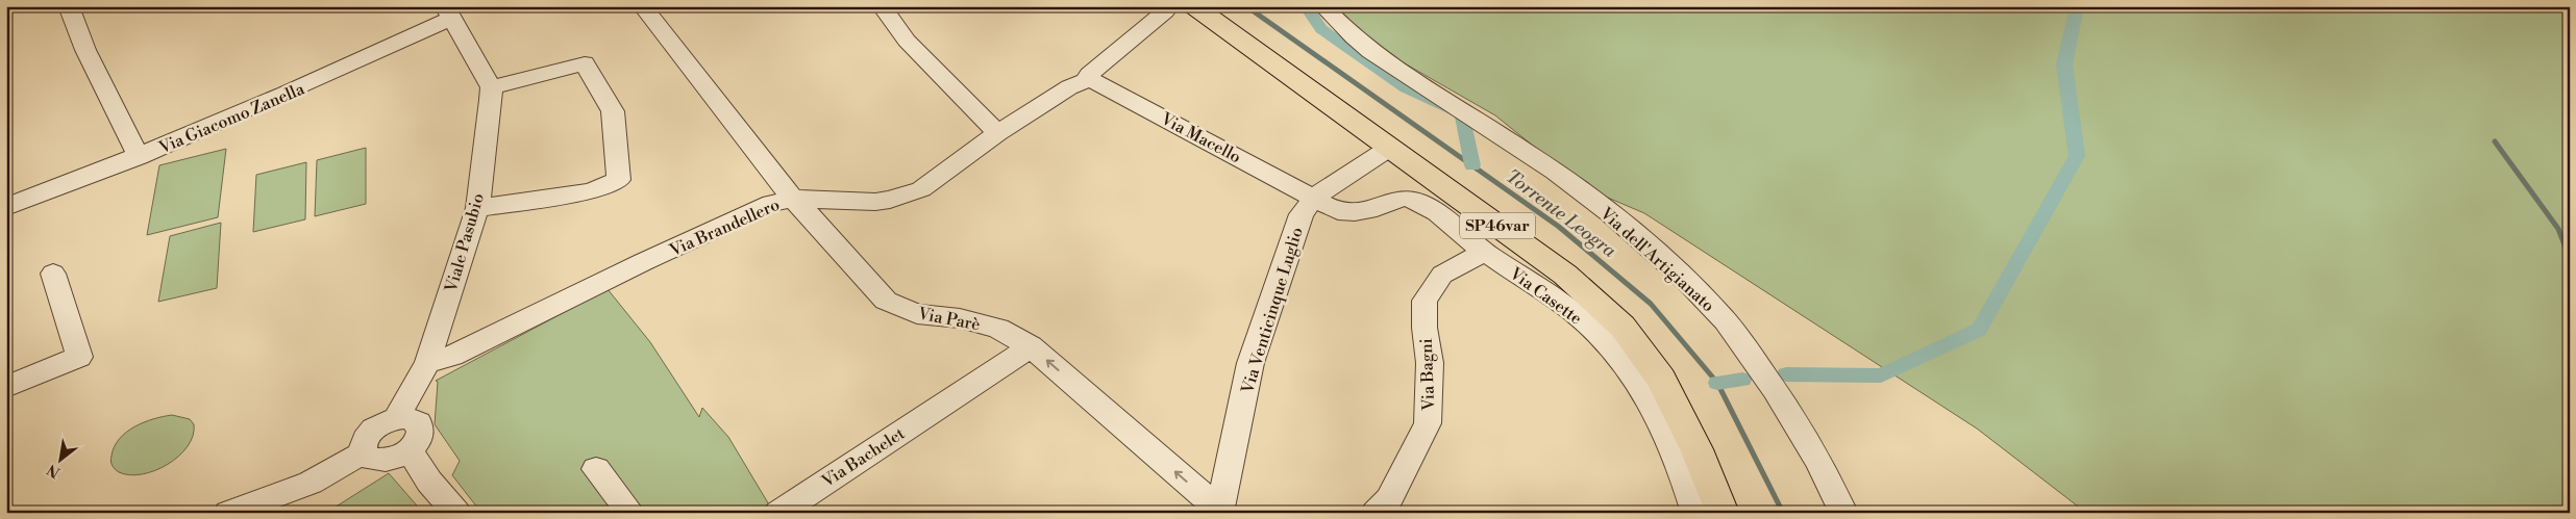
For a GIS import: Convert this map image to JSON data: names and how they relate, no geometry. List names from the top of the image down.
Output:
{
  "streets": {
    "main road": ["SP46var"],
    "street": [
      "Via Giacomo Zanella",
      "Via Macello",
      "Via Brandellero",
      "Viale Pasubio",
      "Via dell'Artigianato",
      "Via Casette",
      "Via Venticinque Luglio",
      "Via Parè",
      "Via Bagni",
      "Via Bachelet"
    ]
  },
  "crossings": [
    ["Via Macello", "Via Brandellero"],
    ["Via Macello", "Via Casette"],
    ["Via Macello", "Via Venticinque Luglio"],
    ["SP46var", "Via Venticinque Luglio"],
    ["Via Brandellero", "Viale Pasubio"],
    ["Via Brandellero", "Via Parè"],
    ["Via Casette", "Via Venticinque Luglio"],
    ["Via Casette", "Via Bagni"],
    ["Via Venticinque Luglio", "Via Parè"],
    ["Via Parè", "Via Bachelet"]
  ],
  "water": ["Torrente Leogra"],
  "north": "bottom left"
}
